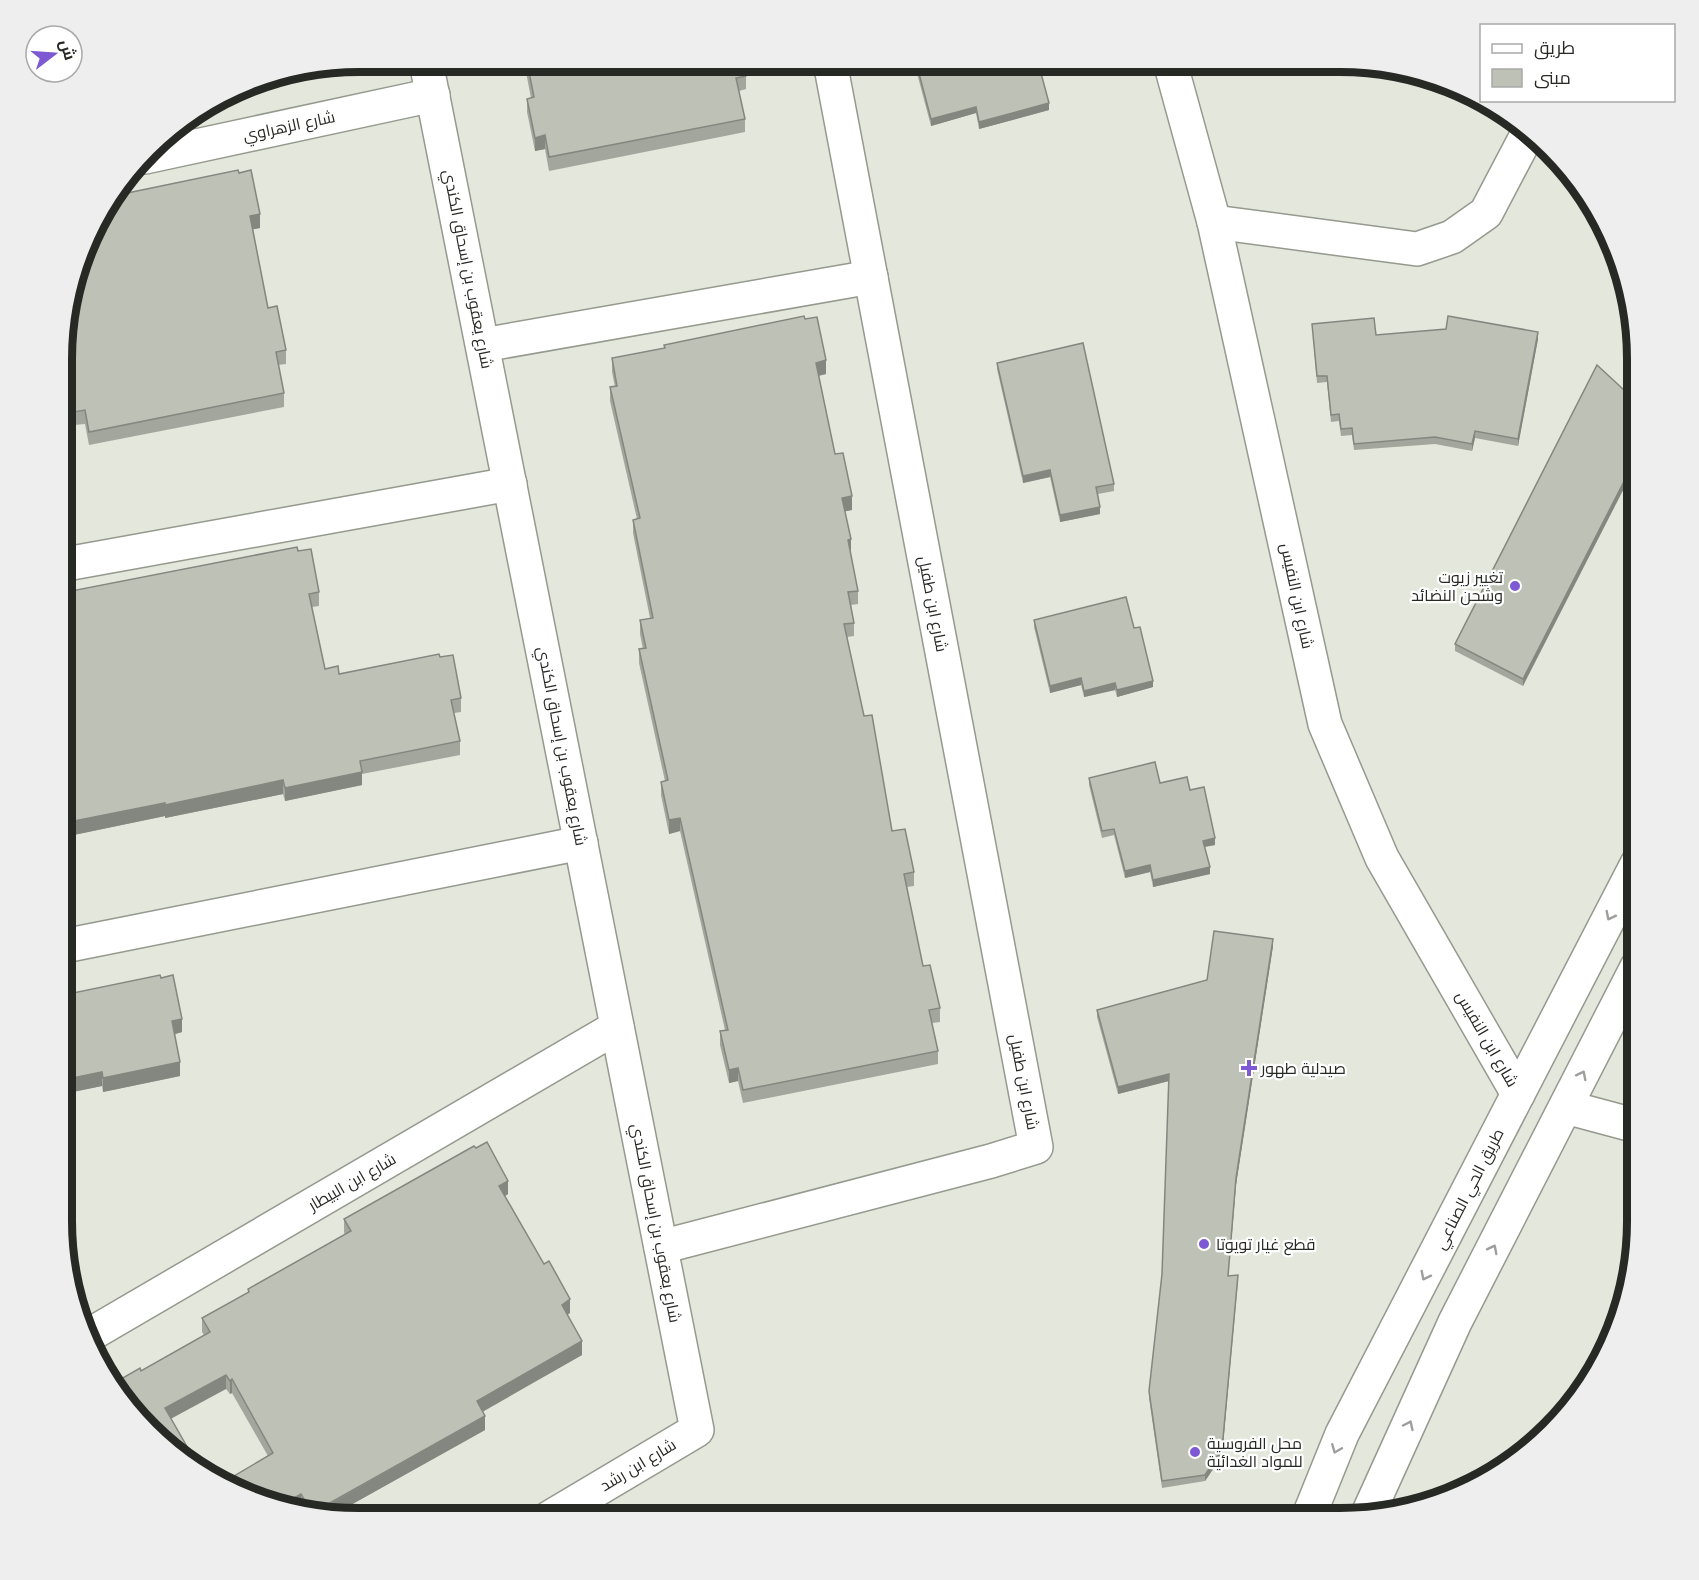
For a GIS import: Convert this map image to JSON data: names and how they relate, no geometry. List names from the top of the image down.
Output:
{
  "streets": {
    "main road": [
      "شارع الزهراوي",
      "شارع يعقوب بن إسحاق الكندي",
      "شارع ابن النفيس",
      "شارع ابن طفيل",
      "شارع ابن البيطار",
      "طريق الحي الصناعي",
      "شارع ابن رشد"
    ]
  },
  "crossings": [
    ["شارع الزهراوي", "شارع يعقوب بن إسحاق الكندي"],
    ["شارع يعقوب بن إسحاق الكندي", "شارع ابن طفيل"],
    ["شارع يعقوب بن إسحاق الكندي", "شارع ابن البيطار"],
    ["شارع يعقوب بن إسحاق الكندي", "شارع ابن رشد"],
    ["شارع ابن النفيس", "طريق الحي الصناعي"]
  ],
  "places": {
    "other": ["تغيير زيوت وشحن النضائد", "قطع غيار تويوتا", "محل الفروسية للمواد الغدائية"],
    "health": ["صيدلية طهور"]
  },
  "legend": ["طريق", "مبنى"],
  "north": "right"
}
